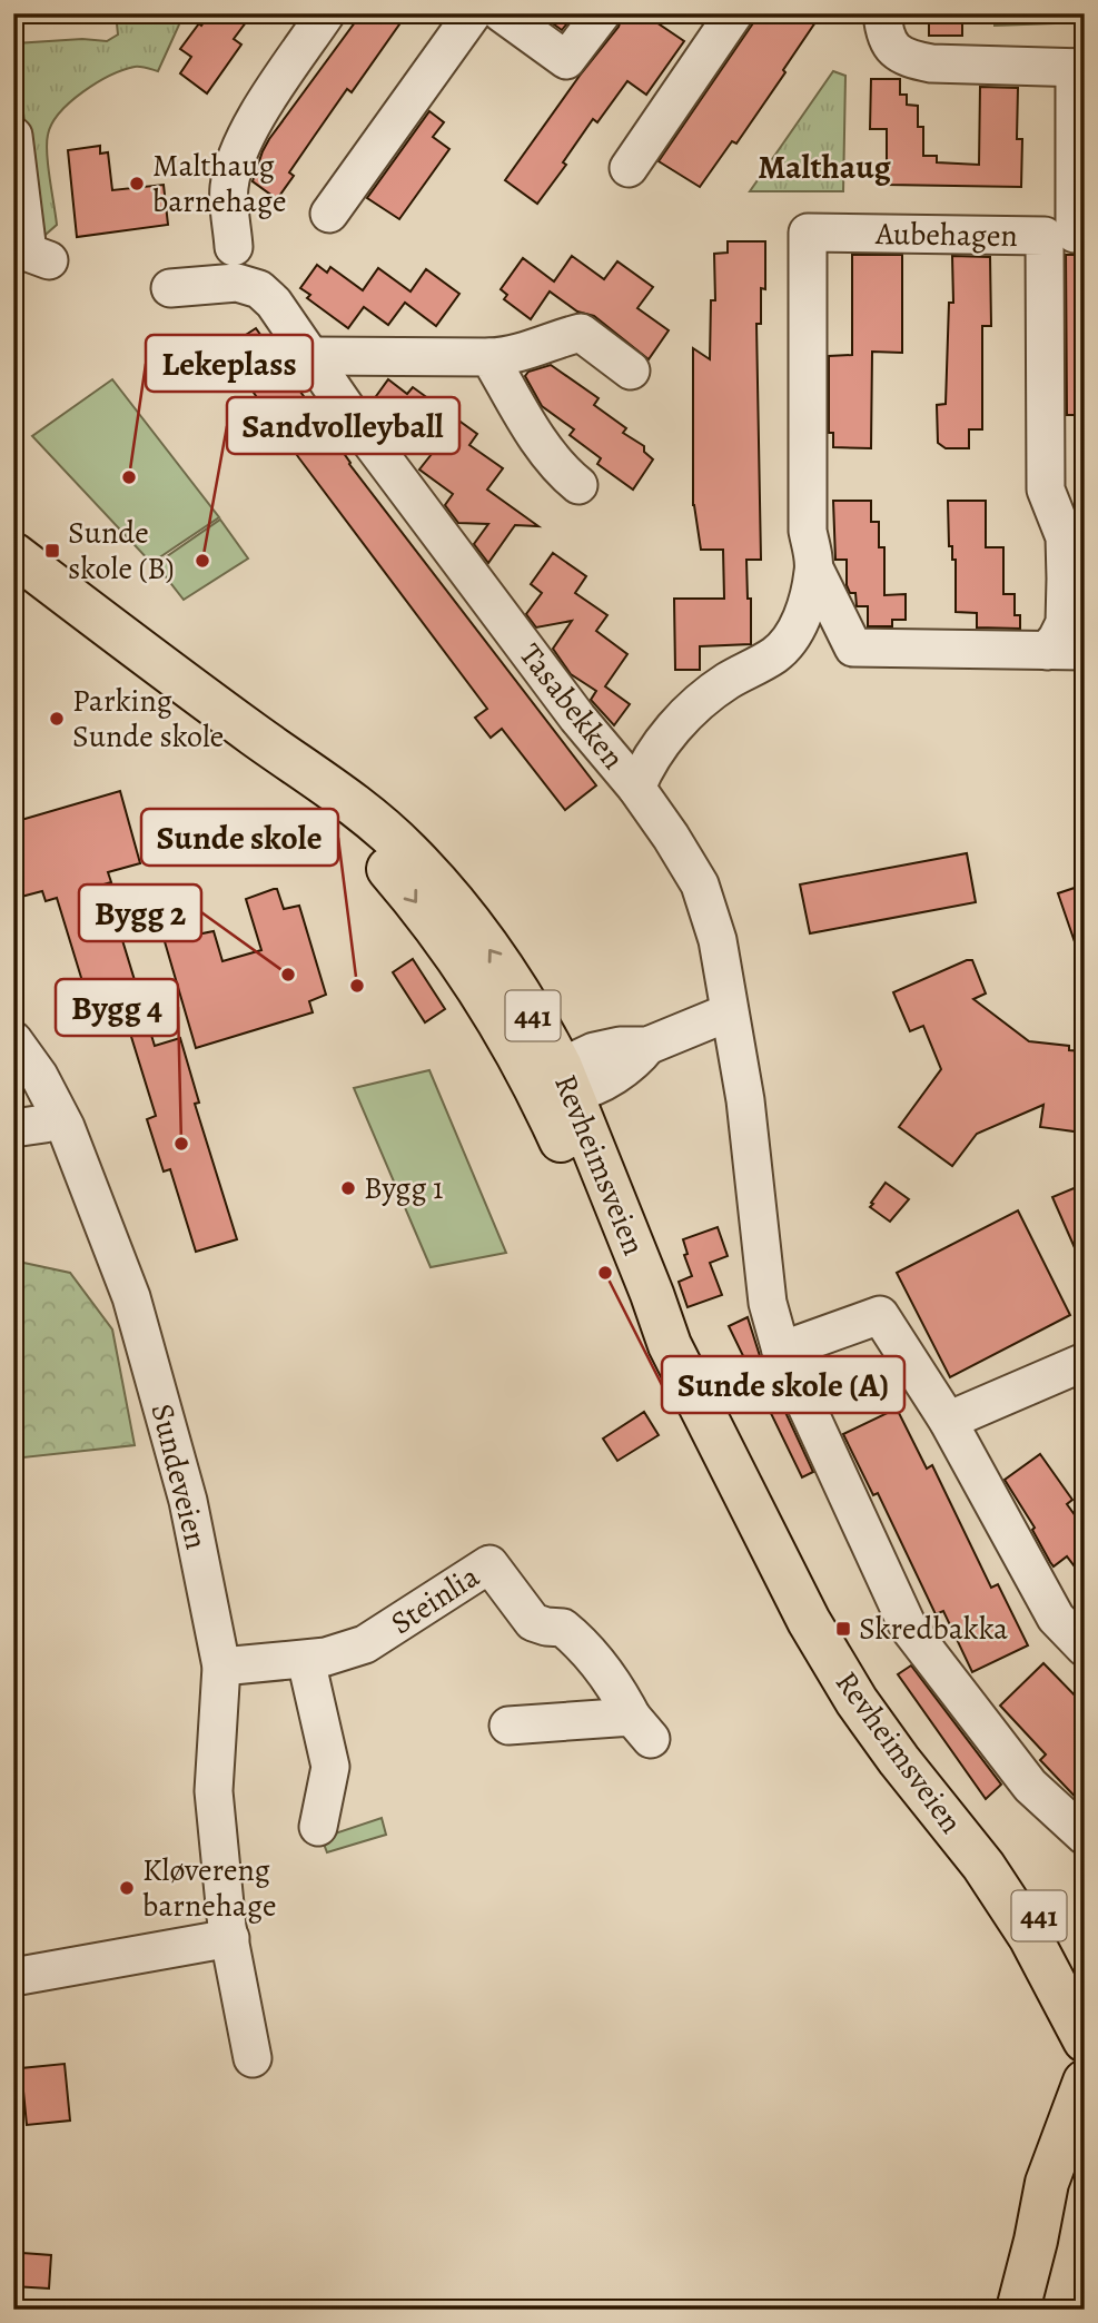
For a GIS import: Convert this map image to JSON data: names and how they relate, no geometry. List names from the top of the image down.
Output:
{
  "streets": {
    "main road": ["441", "Revheimsveien"],
    "street": [
      "Aubehagen",
      "Tasabekken",
      "Sundeveien",
      "Steinlia"
    ]
  },
  "crossings": [
    ["Aubehagen", "Tasabekken"],
    ["Sundeveien", "Steinlia"]
  ],
  "districts": ["Malthaug"],
  "places": {
    "other": [
      "Malthaug barnehage",
      "Lekeplass",
      "Sandvolleyball",
      "Parking Sunde skole",
      "Bygg 2",
      "Sunde skole",
      "Bygg 4",
      "Bygg 1",
      "Sunde skole (A)",
      "Kløvereng barnehage"
    ],
    "transit": ["Sunde skole (B)", "Skredbakka"]
  }
}
